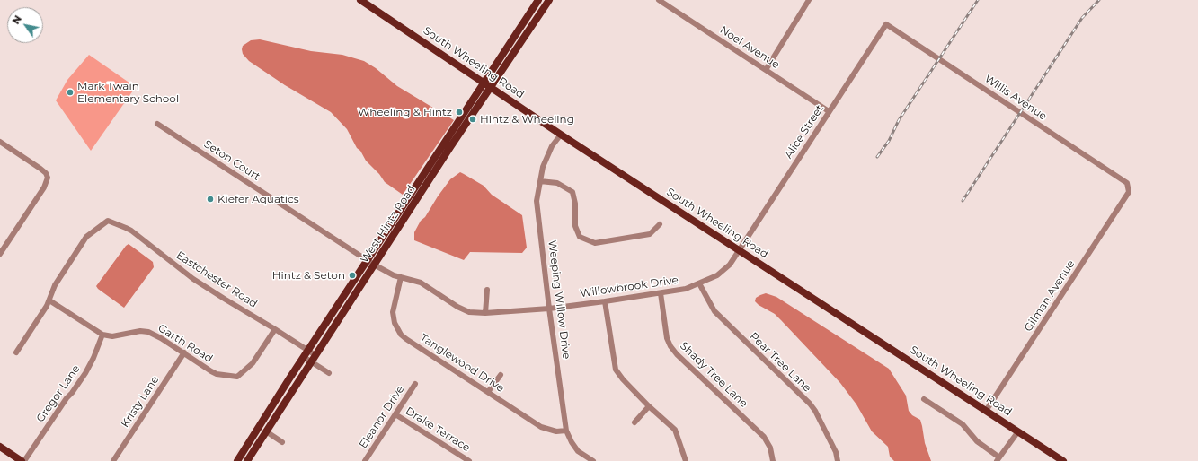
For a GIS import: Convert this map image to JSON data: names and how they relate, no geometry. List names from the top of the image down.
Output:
{
  "streets": {
    "main road": ["South Wheeling Road", "West Hintz Road"],
    "street": [
      "Noel Avenue",
      "Willis Avenue",
      "Alice Street",
      "Seton Court",
      "Eastchester Road",
      "Willowbrook Drive",
      "Gilman Avenue",
      "Weeping Willow Drive",
      "Garth Road",
      "Pear Tree Lane",
      "Tanglewood Drive",
      "Shady Tree Lane",
      "Gregor Lane",
      "Kristy Lane",
      "Eleanor Drive",
      "Drake Terrace"
    ]
  },
  "crossings": [
    ["Noel Avenue", "Alice Street"],
    ["South Wheeling Road", "Alice Street"],
    ["South Wheeling Road", "West Hintz Road"],
    ["South Wheeling Road", "Willowbrook Drive"],
    ["South Wheeling Road", "Gilman Avenue"],
    ["South Wheeling Road", "Weeping Willow Drive"],
    ["Willis Avenue", "Alice Street"],
    ["Willis Avenue", "Gilman Avenue"],
    ["Alice Street", "Willowbrook Drive"],
    ["Seton Court", "West Hintz Road"],
    ["Seton Court", "Willowbrook Drive"],
    ["West Hintz Road", "Eastchester Road"],
    ["West Hintz Road", "Willowbrook Drive"],
    ["Eastchester Road", "Garth Road"],
    ["Willowbrook Drive", "Weeping Willow Drive"],
    ["Willowbrook Drive", "Pear Tree Lane"],
    ["Willowbrook Drive", "Tanglewood Drive"],
    ["Willowbrook Drive", "Shady Tree Lane"],
    ["Weeping Willow Drive", "Tanglewood Drive"],
    ["Garth Road", "Gregor Lane"],
    ["Garth Road", "Kristy Lane"],
    ["Eleanor Drive", "Drake Terrace"]
  ],
  "places": [
    "Mark Twain Elementary School",
    "Wheeling & Hintz",
    "Hintz & Wheeling",
    "Kiefer Aquatics",
    "Hintz & Seton"
  ],
  "north": "top left"
}
